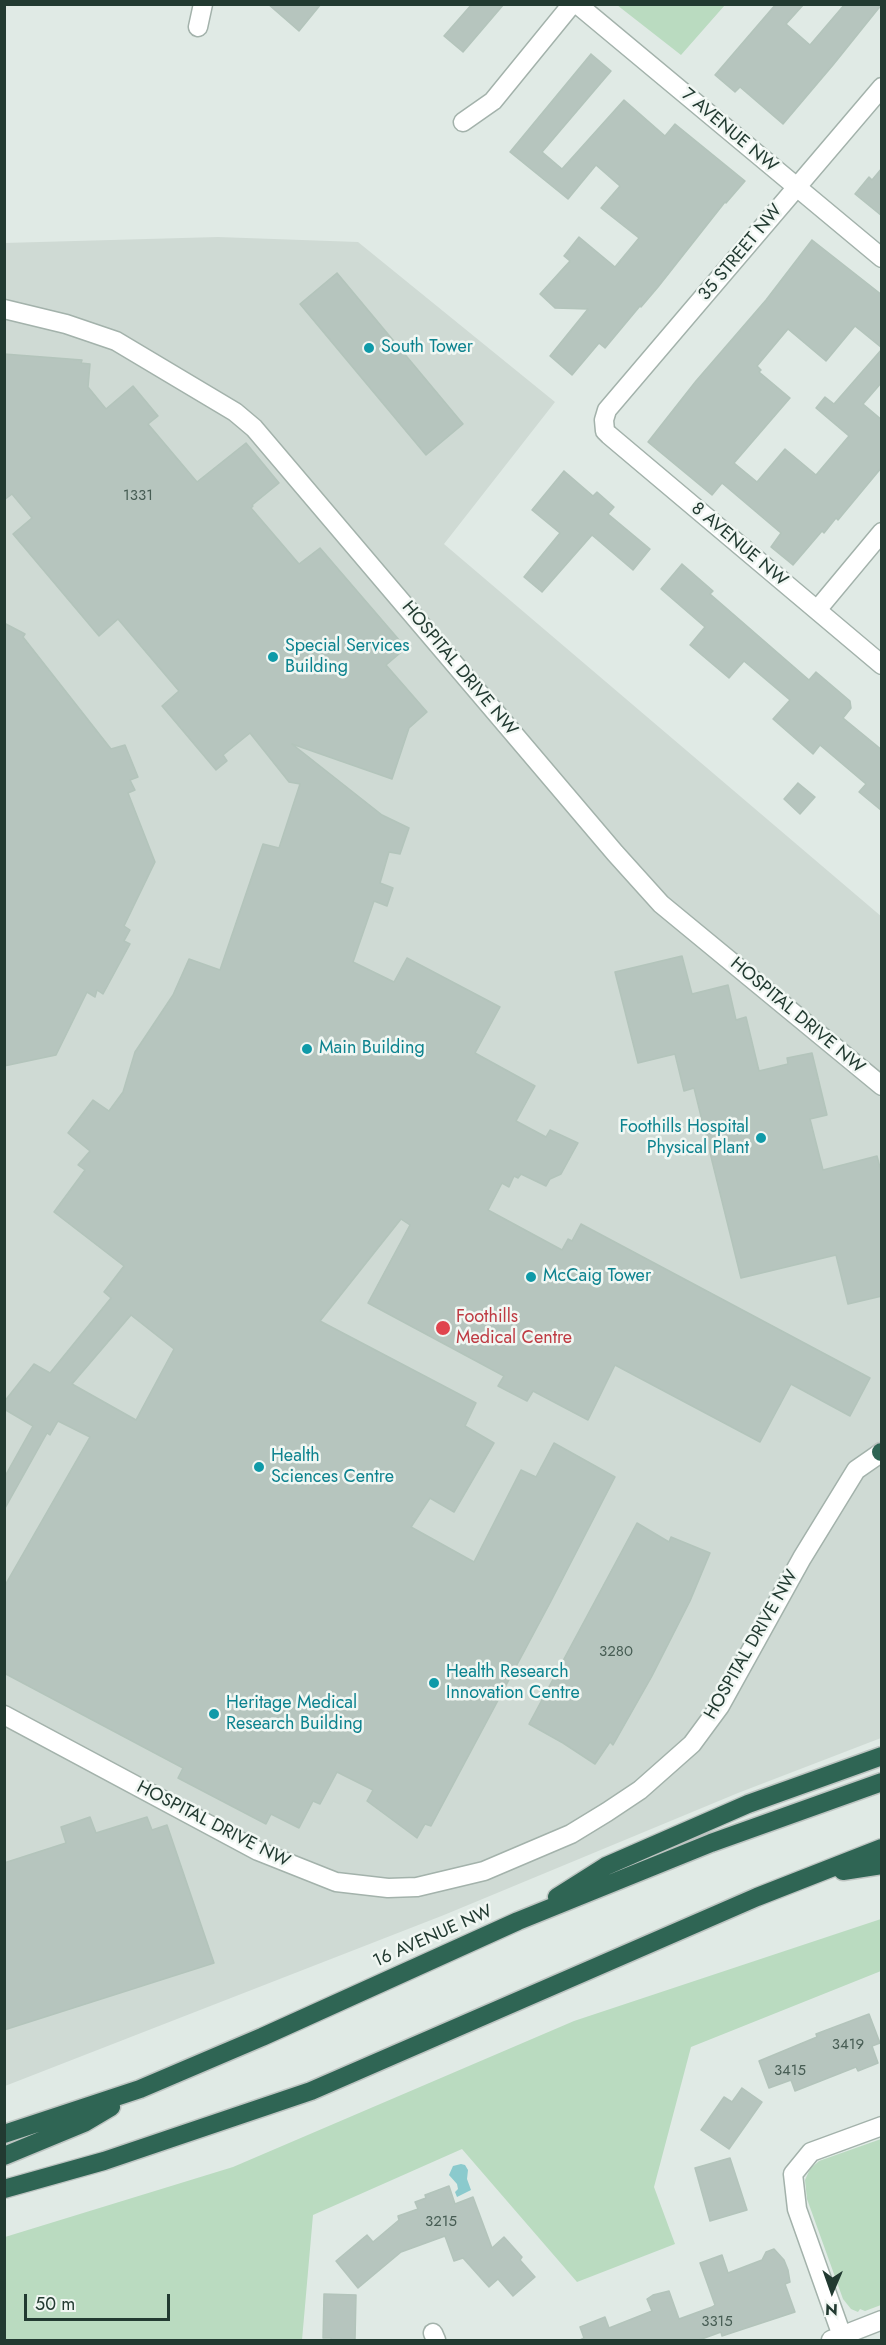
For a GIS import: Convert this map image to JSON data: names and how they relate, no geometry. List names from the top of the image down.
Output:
{
  "streets": {
    "highway": ["16 AVENUE NW"],
    "street": [
      "7 AVENUE NW",
      "35 STREET NW",
      "8 AVENUE NW",
      "HOSPITAL DRIVE NW"
    ]
  },
  "crossings": [
    ["7 AVENUE NW", "35 STREET NW"],
    ["35 STREET NW", "8 AVENUE NW"]
  ],
  "places": [
    "South Tower",
    "Special Services Building",
    "Main Building",
    "Foothills Hospital Physical Plant",
    "McCaig Tower",
    "Foothills Medical Centre",
    "Health Sciences Centre",
    "Health Research Innovation Centre",
    "Heritage Medical Research Building"
  ],
  "house_numbers": [
    "1331",
    "3280",
    "3419",
    "3415",
    "3215",
    "3315"
  ],
  "scale_bar": "50 m",
  "north": "bottom"
}
